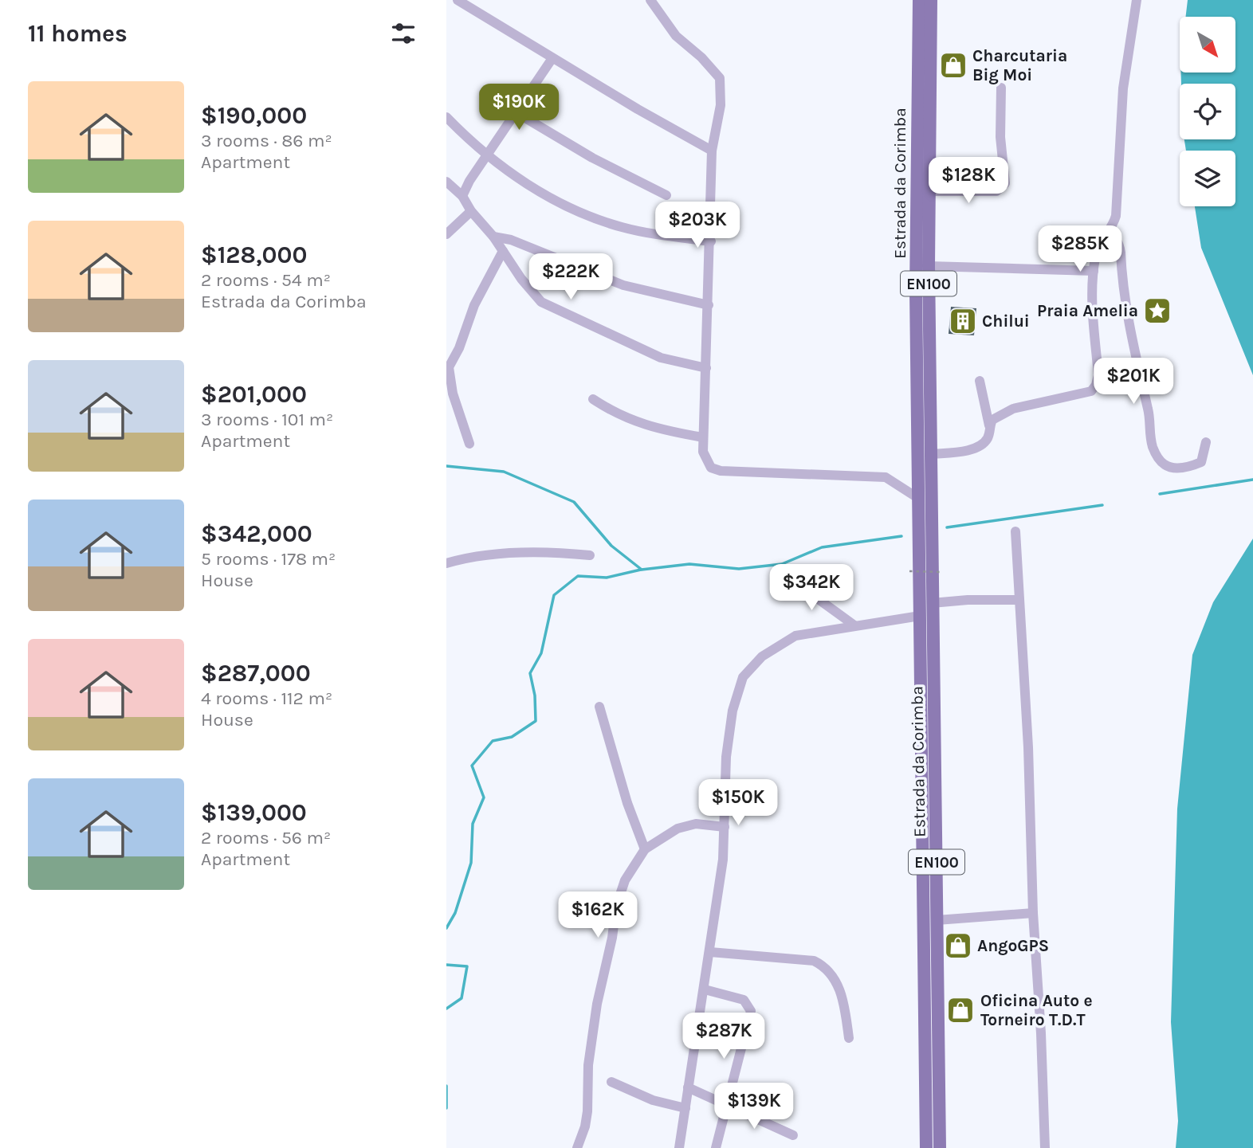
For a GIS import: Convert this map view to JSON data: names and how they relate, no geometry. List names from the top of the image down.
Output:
{
  "streets": {
    "main road": ["Estrada da Corimba", "EN100"]
  },
  "crossings": [
    ["Estrada da Corimba", "EN100"]
  ],
  "places": {
    "shop": ["Charcutaria Big Moi", "AngoGPS", "Oficina Auto e Torneiro T.D.T"],
    "place": ["Praia Amelia"],
    "building": ["Chilui"]
  },
  "north": "bottom right",
  "page": {
    "heading": "11 homes",
    "list": [
      {
        "name": "$190,000",
        "note": "3 rooms · 86 m² · Apartment"
      },
      {
        "name": "$128,000",
        "note": "2 rooms · 54 m² · Estrada da Corimba"
      },
      {
        "name": "$201,000",
        "note": "3 rooms · 101 m² · Apartment"
      },
      {
        "name": "$342,000",
        "note": "5 rooms · 178 m² · House"
      },
      {
        "name": "$287,000",
        "note": "4 rooms · 112 m² · House"
      },
      {
        "name": "$139,000",
        "note": "2 rooms · 56 m² · Apartment"
      }
    ],
    "price": [
      "$190K",
      "$128K",
      "$203K",
      "$285K",
      "$222K",
      "$201K",
      "$342K",
      "$150K",
      "$162K",
      "$287K",
      "$139K"
    ]
  }
}
